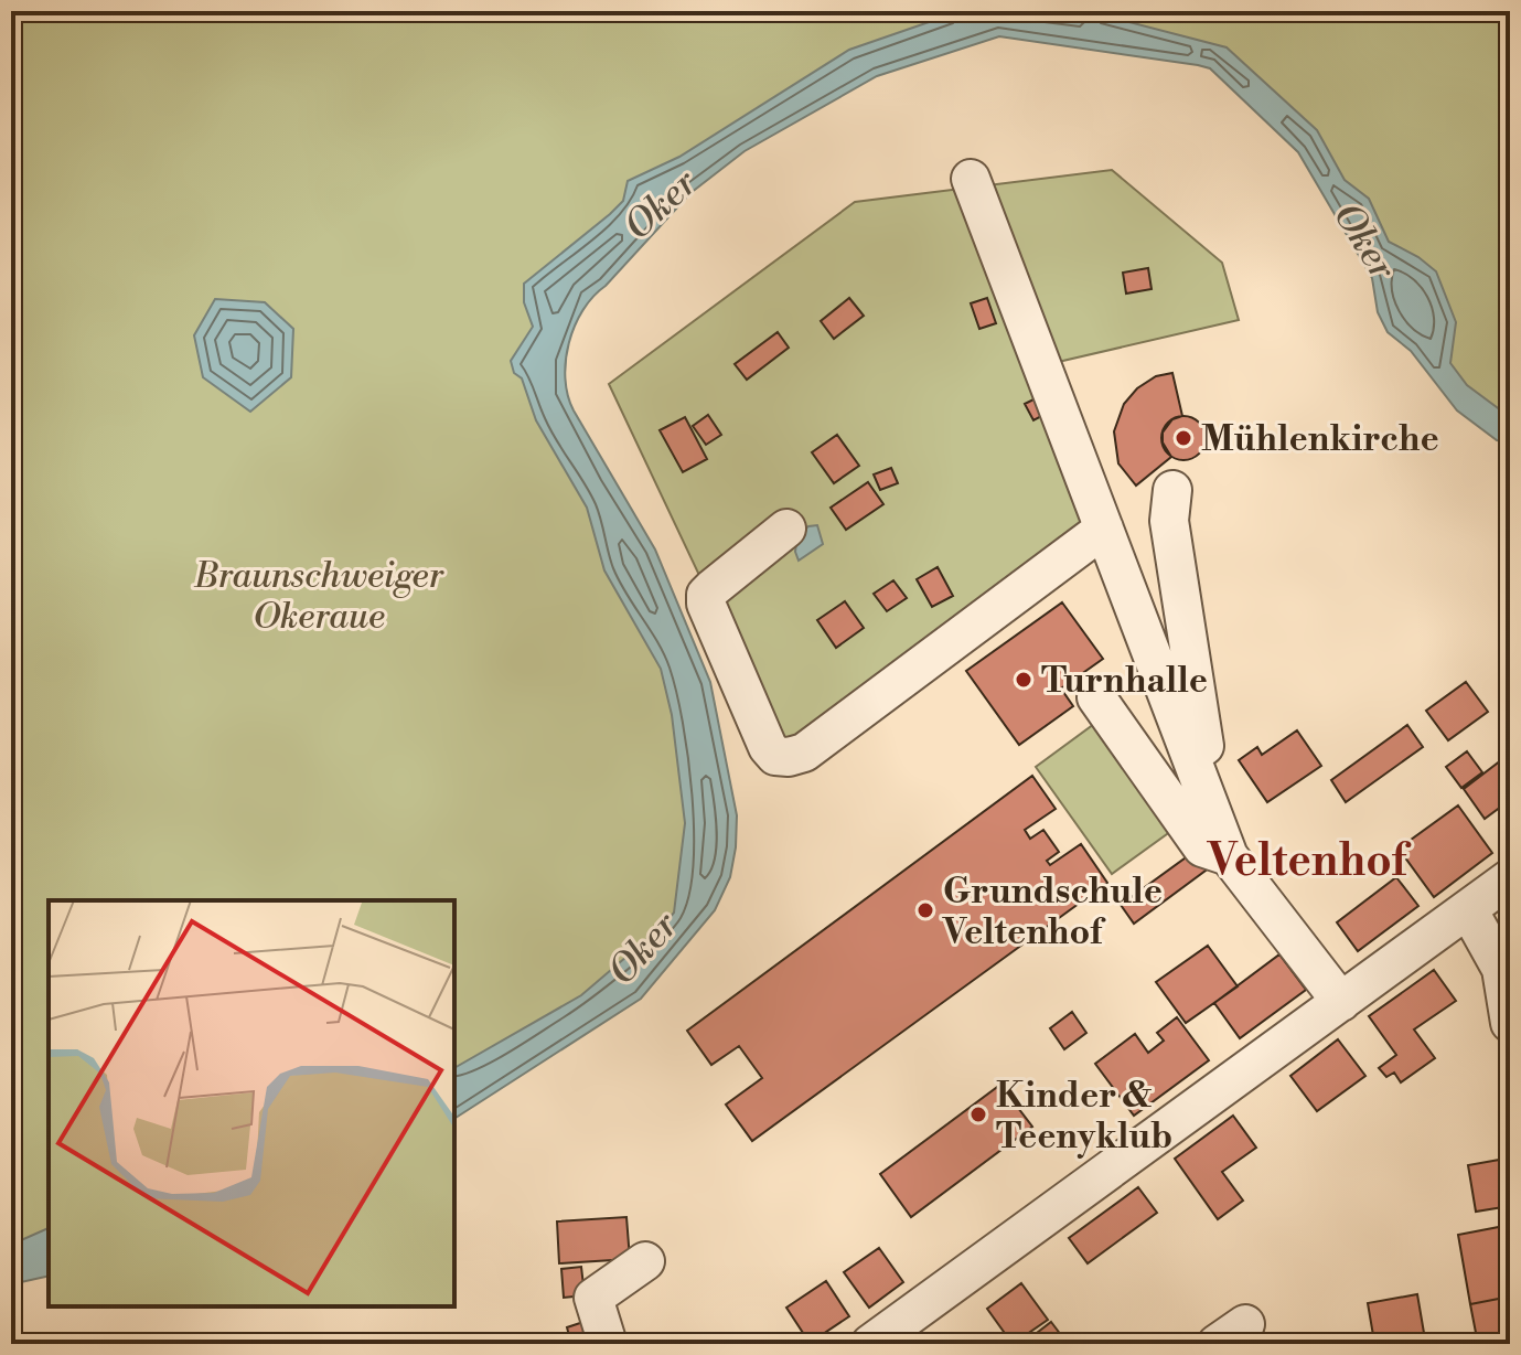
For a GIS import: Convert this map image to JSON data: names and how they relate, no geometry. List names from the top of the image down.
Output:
{
  "districts": ["Veltenhof"],
  "water": ["Oker"],
  "parks": ["Braunschweiger Okeraue"],
  "places": [
    "Mühlenkirche",
    "Turnhalle",
    "Grundschule Veltenhof",
    "Kinder & Teenyklub"
  ]
}
